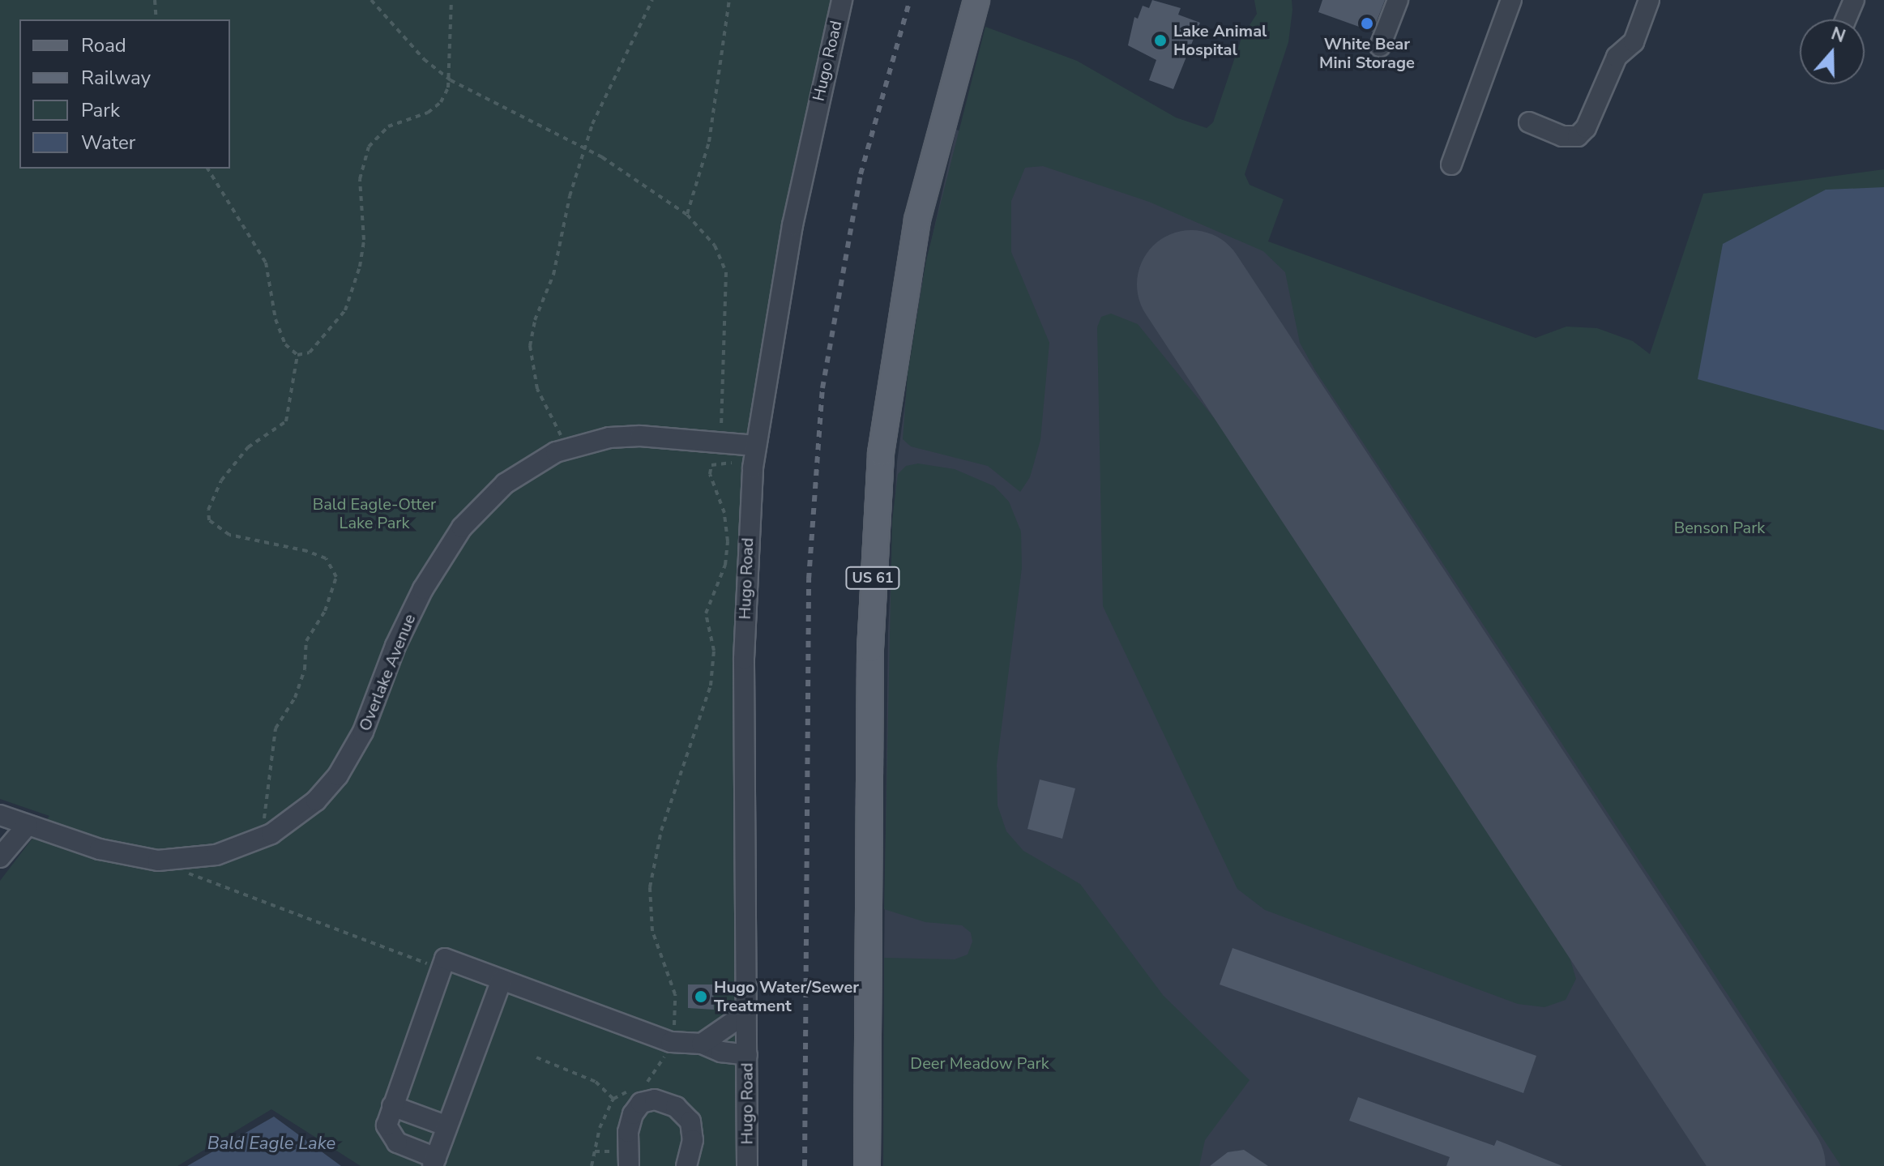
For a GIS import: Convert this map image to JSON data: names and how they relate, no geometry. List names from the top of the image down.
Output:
{
  "streets": {
    "main road": ["US 61"],
    "street": ["Hugo Road", "Overlake Avenue"]
  },
  "crossings": [
    ["Hugo Road", "Overlake Avenue"]
  ],
  "water": ["Bald Eagle Lake"],
  "parks": ["Bald Eagle-Otter Lake Park", "Benson Park", "Deer Meadow Park"],
  "places": ["White Bear Mini Storage", "Lake Animal Hospital", "Hugo Water/Sewer Treatment"],
  "legend": [
    "Road",
    "Railway",
    "Park",
    "Water"
  ],
  "north": "top"
}
